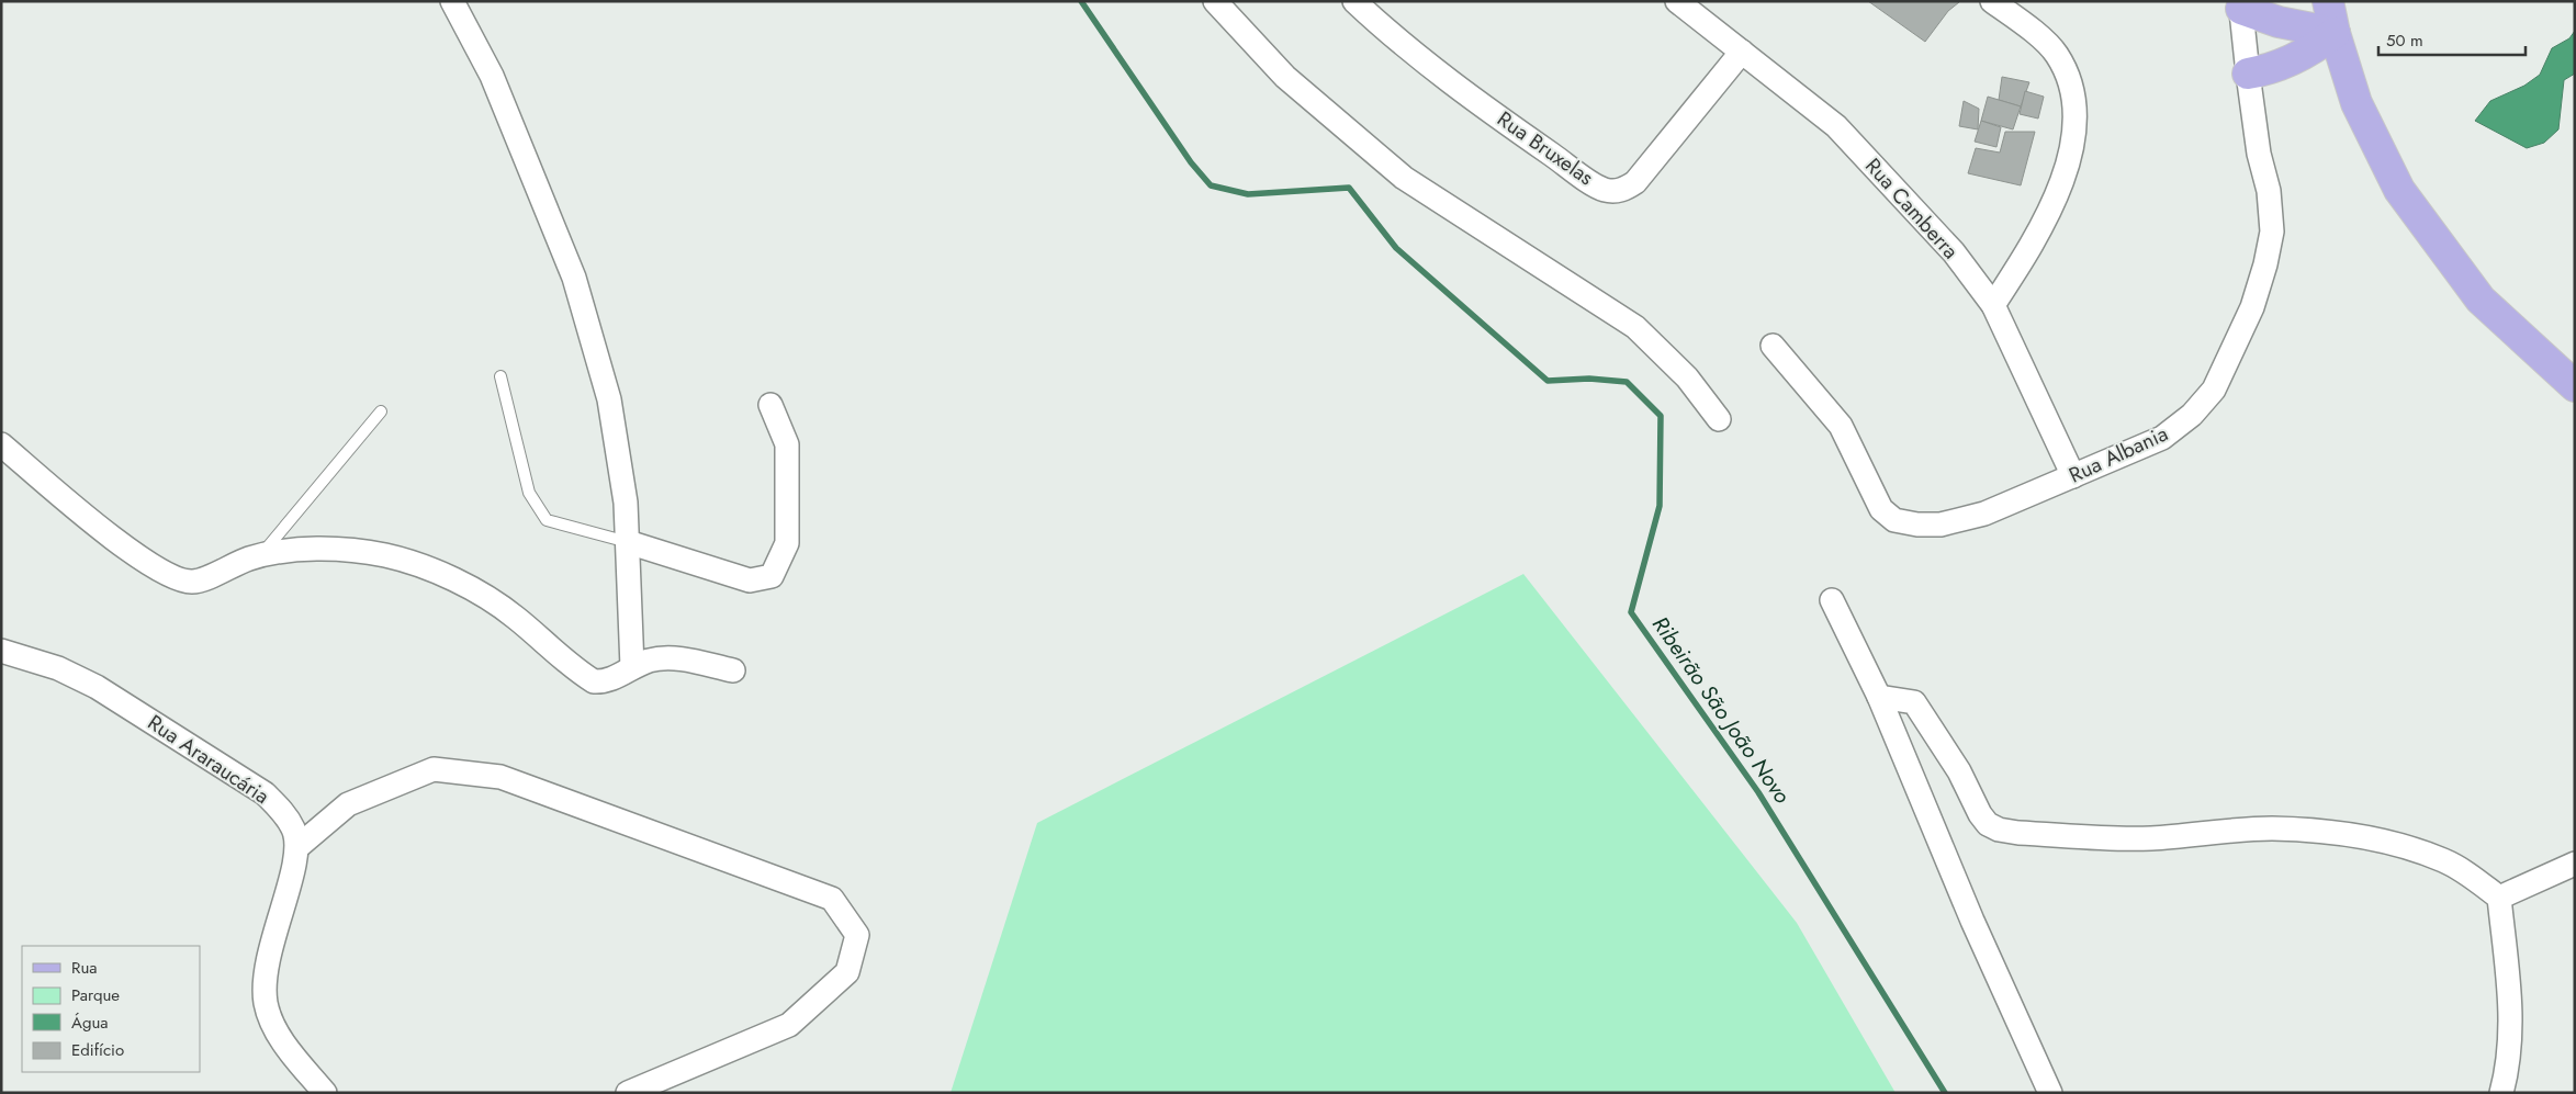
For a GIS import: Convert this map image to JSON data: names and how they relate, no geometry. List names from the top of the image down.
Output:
{
  "streets": {
    "street": [
      "Rua Bruxelas",
      "Rua Camberra",
      "Rua Albania",
      "Rua Araraucária"
    ]
  },
  "crossings": [
    ["Rua Bruxelas", "Rua Camberra"],
    ["Rua Camberra", "Rua Albania"]
  ],
  "water": ["Ribeirão São João Novo"],
  "legend": [
    "Rua",
    "Parque",
    "Água",
    "Edifício"
  ],
  "scale_bar": "50 m"
}
